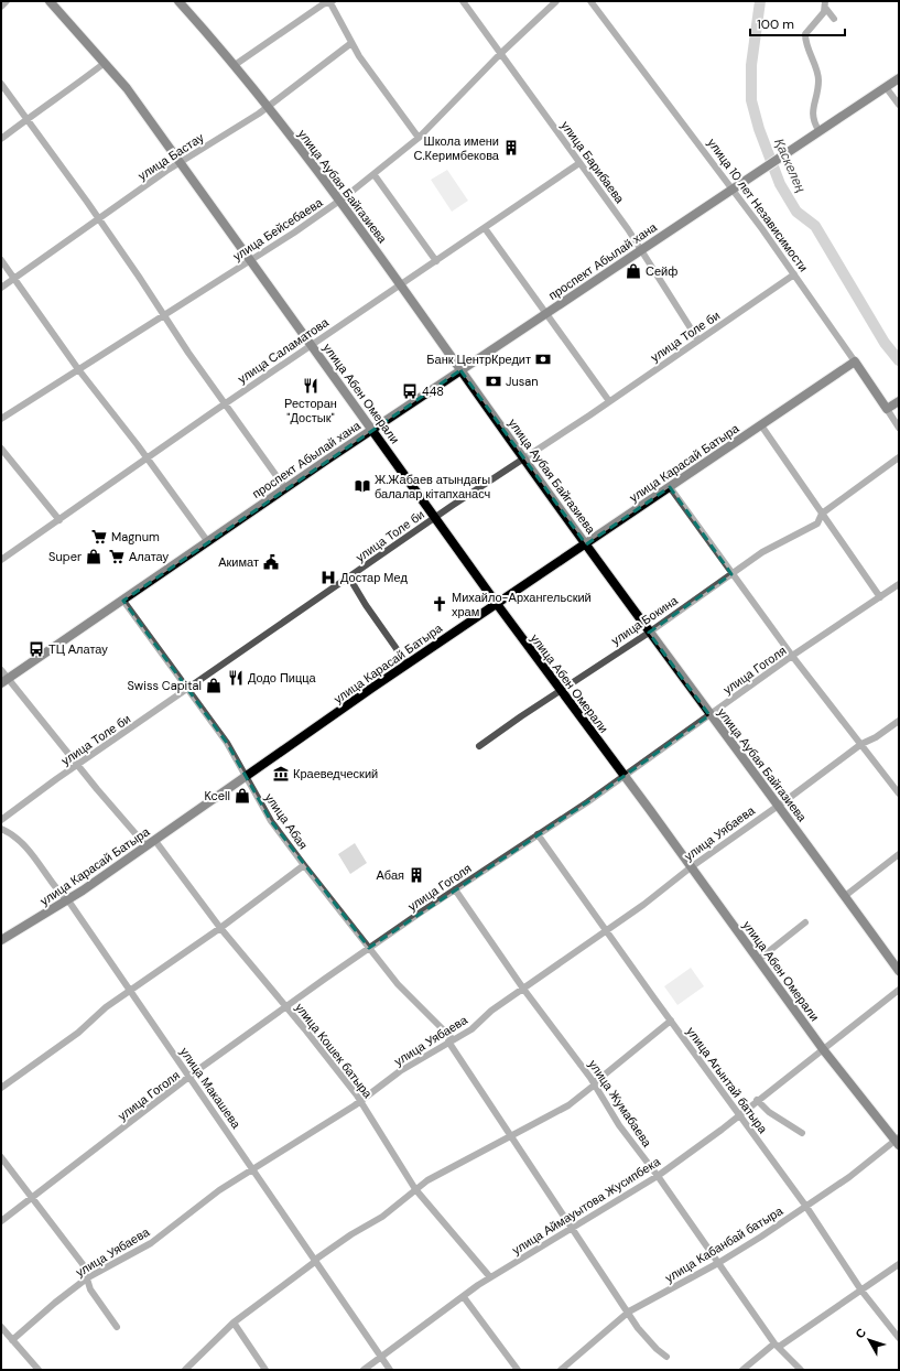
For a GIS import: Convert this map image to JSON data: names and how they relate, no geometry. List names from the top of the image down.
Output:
{
  "streets": {
    "main road": [
      "улица Аубая Байгазиева",
      "улица 10 лет Независимости",
      "проспект Абылай хана",
      "улица Абен Омерали",
      "улица Карасай Батыра"
    ],
    "street": [
      "улица Бастау",
      "улица Барибаева",
      "улица Бейсебаева",
      "улица Толе би",
      "улица Саламатова",
      "улица Бокина",
      "улица Гоголя",
      "улица Абая",
      "улица Уябаева",
      "улица Кошек батыра",
      "улица Агынтай батыра",
      "улица Макашева",
      "улица Жумабаева",
      "улица Аймауытова Жусипбека",
      "улица Кабанбай батыра"
    ]
  },
  "crossings": [
    ["улица Бастау", "улица Аубая Байгазиева"],
    ["улица Бастау", "улица Абен Омерали"],
    ["улица Барибаева", "улица Бейсебаева"],
    ["улица Барибаева", "проспект Абылай хана"],
    ["улица Барибаева", "улица Толе би"],
    ["улица Барибаева", "улица Саламатова"],
    ["улица Аубая Байгазиева", "улица Бейсебаева"],
    ["улица Аубая Байгазиева", "проспект Абылай хана"],
    ["улица Аубая Байгазиева", "улица Толе би"],
    ["улица Аубая Байгазиева", "улица Саламатова"],
    ["улица Аубая Байгазиева", "улица Карасай Батыра"],
    ["улица Аубая Байгазиева", "улица Бокина"],
    ["улица Аубая Байгазиева", "улица Гоголя"],
    ["улица Аубая Байгазиева", "улица Уябаева"],
    ["улица 10 лет Независимости", "проспект Абылай хана"],
    ["улица 10 лет Независимости", "улица Толе би"],
    ["улица 10 лет Независимости", "улица Карасай Батыра"],
    ["улица Бейсебаева", "улица Абен Омерали"],
    ["проспект Абылай хана", "улица Абен Омерали"],
    ["проспект Абылай хана", "улица Абая"],
    ["улица Толе би", "улица Абен Омерали"],
    ["улица Толе би", "улица Абая"],
    ["улица Саламатова", "улица Абен Омерали"],
    ["улица Абен Омерали", "улица Карасай Батыра"],
    ["улица Абен Омерали", "улица Бокина"],
    ["улица Абен Омерали", "улица Гоголя"],
    ["улица Абен Омерали", "улица Уябаева"],
    ["улица Абен Омерали", "улица Аймауытова Жусипбека"],
    ["улица Абен Омерали", "улица Кабанбай батыра"],
    ["улица Карасай Батыра", "улица Абая"],
    ["улица Карасай Батыра", "улица Кошек батыра"],
    ["улица Карасай Батыра", "улица Макашева"],
    ["улица Гоголя", "улица Абая"],
    ["улица Гоголя", "улица Кошек батыра"],
    ["улица Гоголя", "улица Агынтай батыра"],
    ["улица Гоголя", "улица Макашева"],
    ["улица Гоголя", "улица Жумабаева"],
    ["улица Абая", "улица Уябаева"],
    ["улица Абая", "улица Аймауытова Жусипбека"],
    ["улица Абая", "улица Кабанбай батыра"],
    ["улица Уябаева", "улица Кошек батыра"],
    ["улица Уябаева", "улица Агынтай батыра"],
    ["улица Уябаева", "улица Макашева"],
    ["улица Уябаева", "улица Жумабаева"],
    ["улица Кошек батыра", "улица Аймауытова Жусипбека"],
    ["улица Агынтай батыра", "улица Аймауытова Жусипбека"],
    ["улица Агынтай батыра", "улица Кабанбай батыра"],
    ["улица Макашева", "улица Аймауытова Жусипбека"],
    ["улица Жумабаева", "улица Аймауытова Жусипбека"],
    ["улица Жумабаева", "улица Кабанбай батыра"]
  ],
  "water": ["Қаскелең"],
  "places": {
    "building": ["Школа имени С.Керимбекова", "Абая"],
    "shop": [
      "Сейф",
      "Super",
      "Swiss Capital",
      "Kcell"
    ],
    "bank": ["Банк ЦентрКредит", "Jusan"],
    "restaurant": ["Ресторан \"Достык\"", "Додо Пицца"],
    "bus stop": ["448", "ТЦ Алатау"],
    "library": ["Ж.Жабаев атындағы балалар кітапханасч"],
    "supermarket": ["Magnum", "Алатау"],
    "public building": ["Акимат"],
    "hospital": ["Достар Мед"],
    "church": ["Михайло-Архангельский храм"],
    "museum": ["Краеведческий"]
  },
  "scale_bar": "100 m",
  "north": "top left"
}
